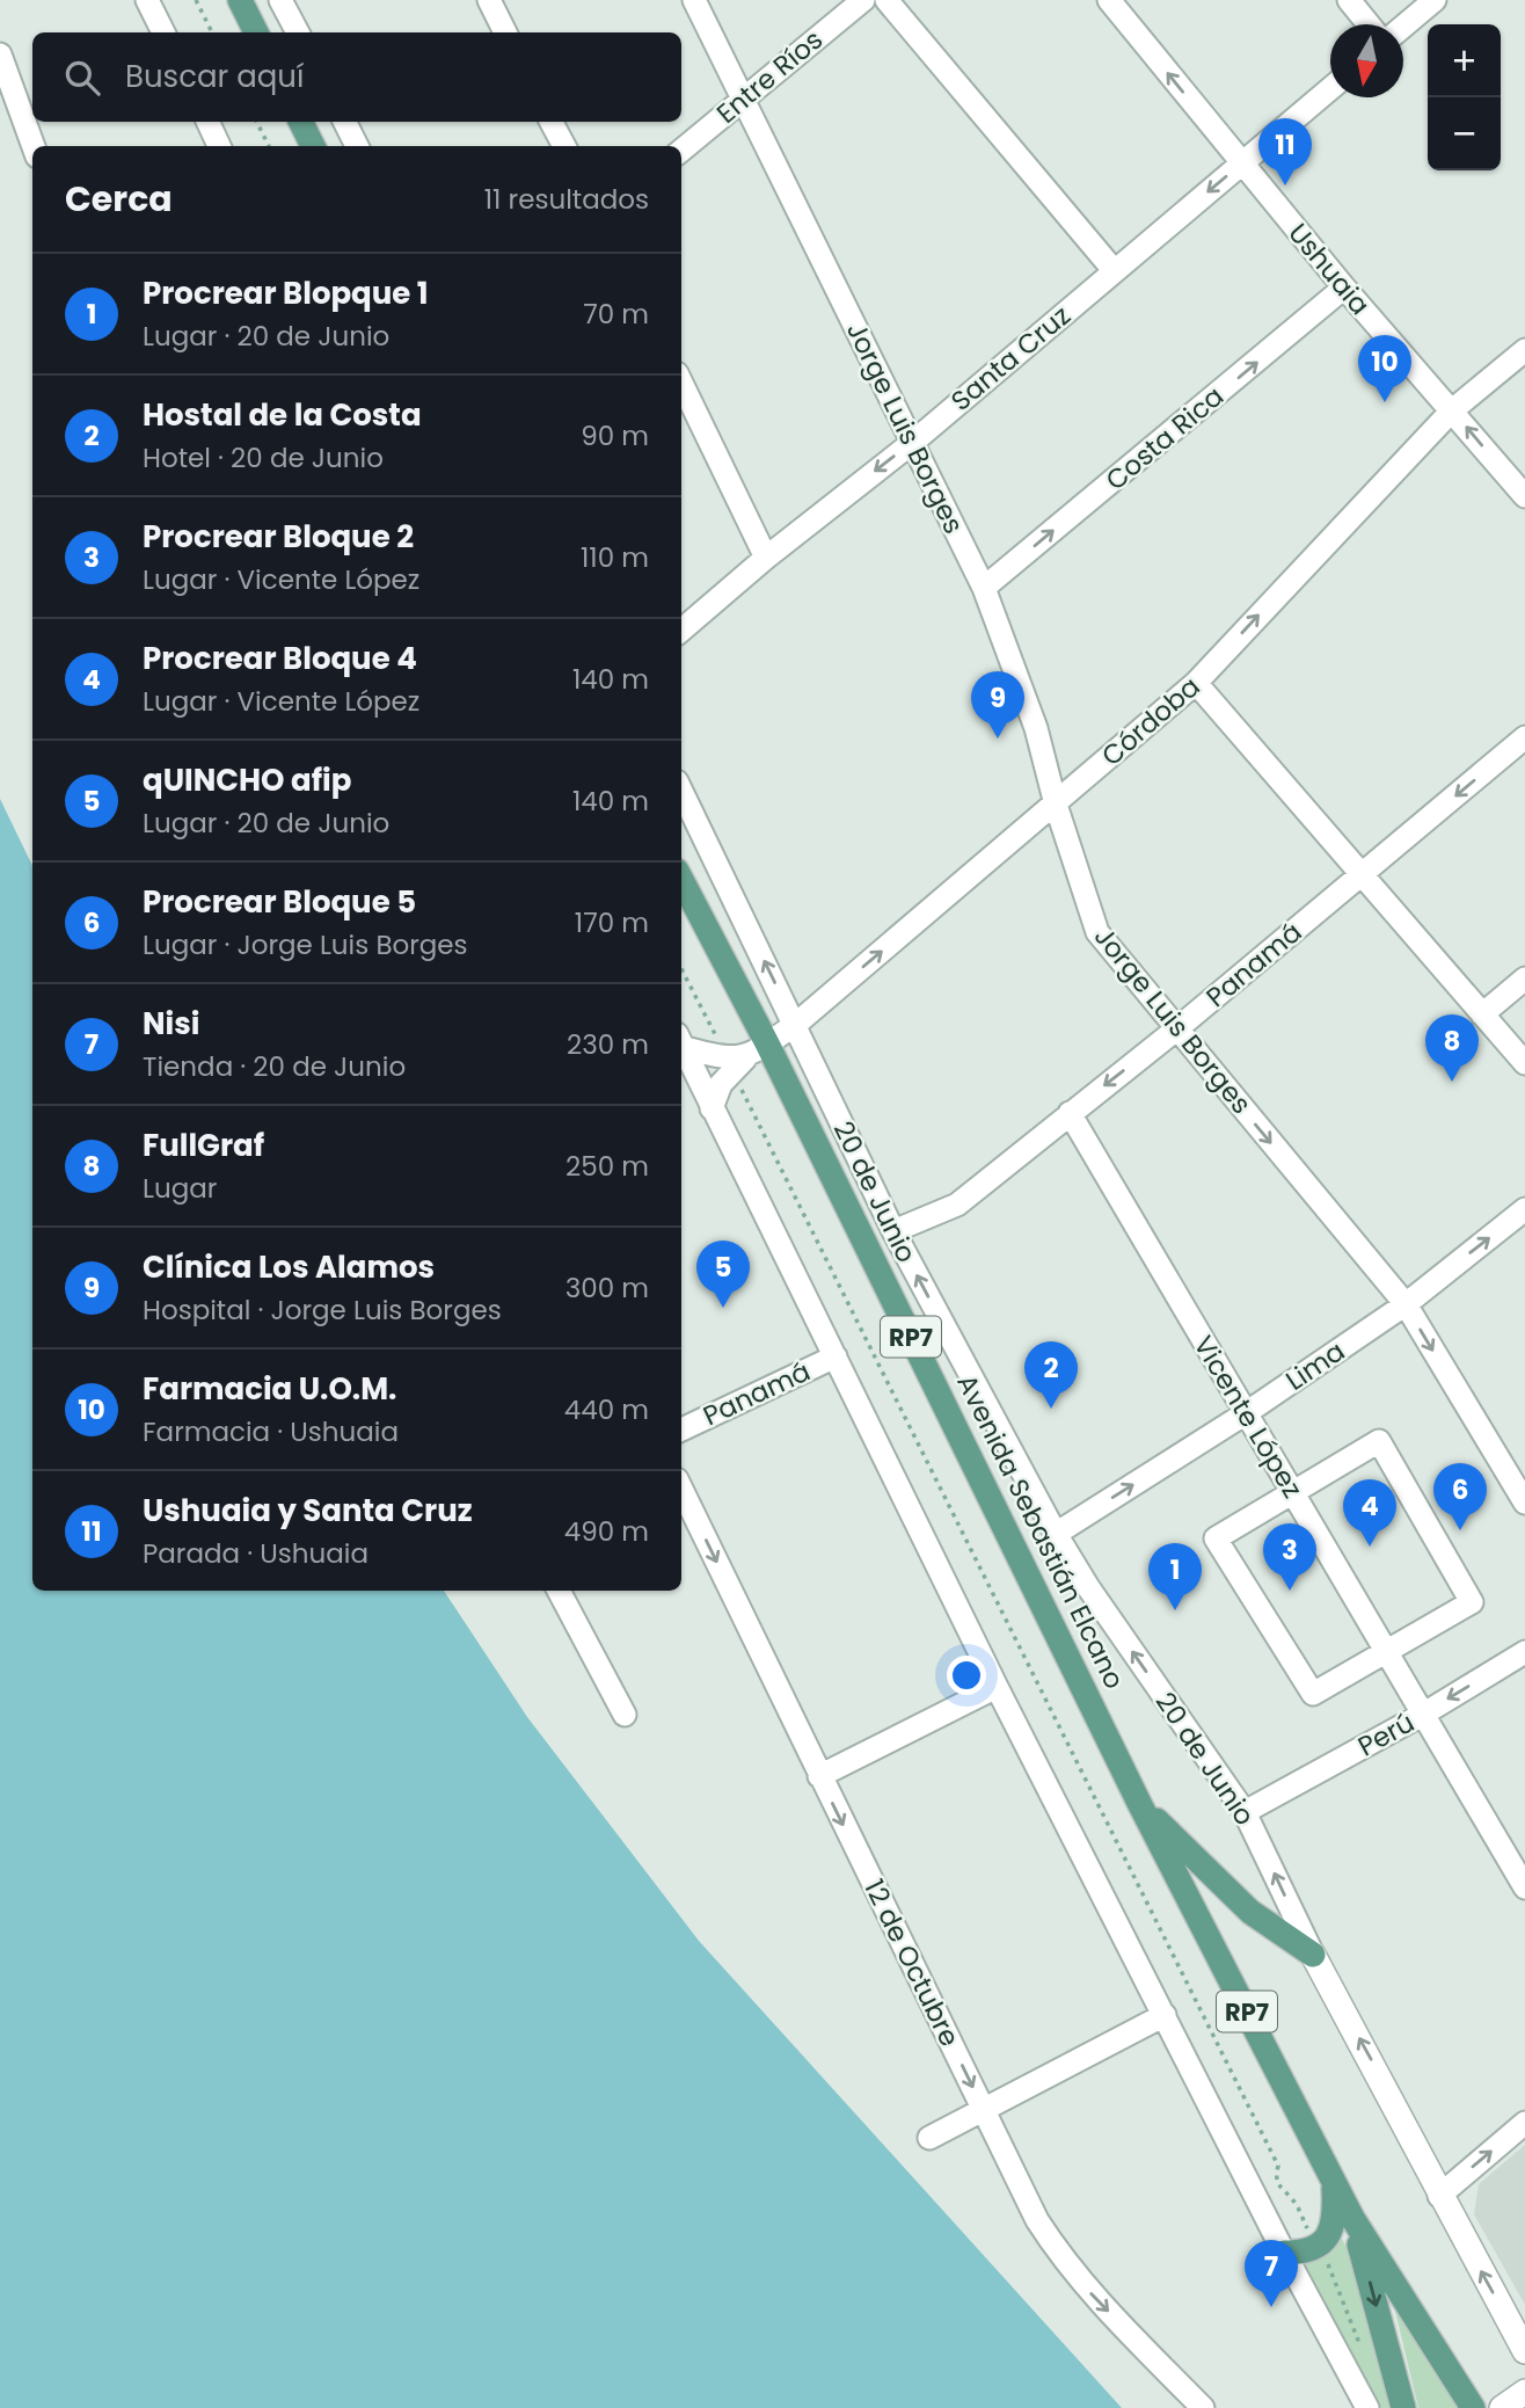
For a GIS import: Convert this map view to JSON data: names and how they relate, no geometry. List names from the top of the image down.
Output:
{
  "streets": {
    "main road": ["RP7", "Avenida Sebastián Elcano"],
    "street": [
      "Entre Ríos",
      "Ushuaia",
      "Santa Cruz",
      "Jorge Luis Borges",
      "Costa Rica",
      "Córdoba",
      "Panamá",
      "20 de Junio",
      "Lima",
      "Vicente López",
      "Perú",
      "12 de Octubre"
    ]
  },
  "crossings": [
    ["Entre Ríos", "Jorge Luis Borges"],
    ["Ushuaia", "Santa Cruz"],
    ["Ushuaia", "Costa Rica"],
    ["Ushuaia", "Córdoba"],
    ["Santa Cruz", "Jorge Luis Borges"],
    ["Jorge Luis Borges", "Costa Rica"],
    ["Jorge Luis Borges", "Córdoba"],
    ["Jorge Luis Borges", "Panamá"],
    ["Jorge Luis Borges", "Lima"],
    ["Córdoba", "20 de Junio"],
    ["Córdoba", "Avenida Sebastián Elcano"],
    ["Panamá", "20 de Junio"],
    ["Panamá", "Vicente López"],
    ["20 de Junio", "Lima"],
    ["20 de Junio", "Perú"],
    ["Lima", "Vicente López"],
    ["Vicente López", "Perú"]
  ],
  "one_way": [
    "Santa Cruz",
    "Costa Rica",
    "Córdoba",
    "Panamá",
    "Lima",
    "Perú"
  ],
  "north": "bottom",
  "page": {
    "map_buttons": ["+", "−"],
    "search": "Buscar aquí",
    "pins": [
      "11",
      "10",
      "9",
      "8",
      "5",
      "2",
      "6",
      "4",
      "3",
      "1",
      "7"
    ],
    "heading": ["Cerca", "11 resultados"],
    "list": [
      {
        "mark": "1",
        "name": "Procrear Blopque 1",
        "note": "Lugar · 20 de Junio",
        "value": "70 m"
      },
      {
        "mark": "2",
        "name": "Hostal de la Costa",
        "note": "Hotel · 20 de Junio",
        "value": "90 m"
      },
      {
        "mark": "3",
        "name": "Procrear Bloque 2",
        "note": "Lugar · Vicente López",
        "value": "110 m"
      },
      {
        "mark": "4",
        "name": "Procrear Bloque 4",
        "note": "Lugar · Vicente López",
        "value": "140 m"
      },
      {
        "mark": "5",
        "name": "qUINCHO afip",
        "note": "Lugar · 20 de Junio",
        "value": "140 m"
      },
      {
        "mark": "6",
        "name": "Procrear Bloque 5",
        "note": "Lugar · Jorge Luis Borges",
        "value": "170 m"
      },
      {
        "mark": "7",
        "name": "Nisi",
        "note": "Tienda · 20 de Junio",
        "value": "230 m"
      },
      {
        "mark": "8",
        "name": "FullGraf",
        "note": "Lugar",
        "value": "250 m"
      },
      {
        "mark": "9",
        "name": "Clínica Los Alamos",
        "note": "Hospital · Jorge Luis Borges",
        "value": "300 m"
      },
      {
        "mark": "10",
        "name": "Farmacia U.O.M.",
        "note": "Farmacia · Ushuaia",
        "value": "440 m"
      },
      {
        "mark": "11",
        "name": "Ushuaia y Santa Cruz",
        "note": "Parada · Ushuaia",
        "value": "490 m"
      }
    ]
  }
}
